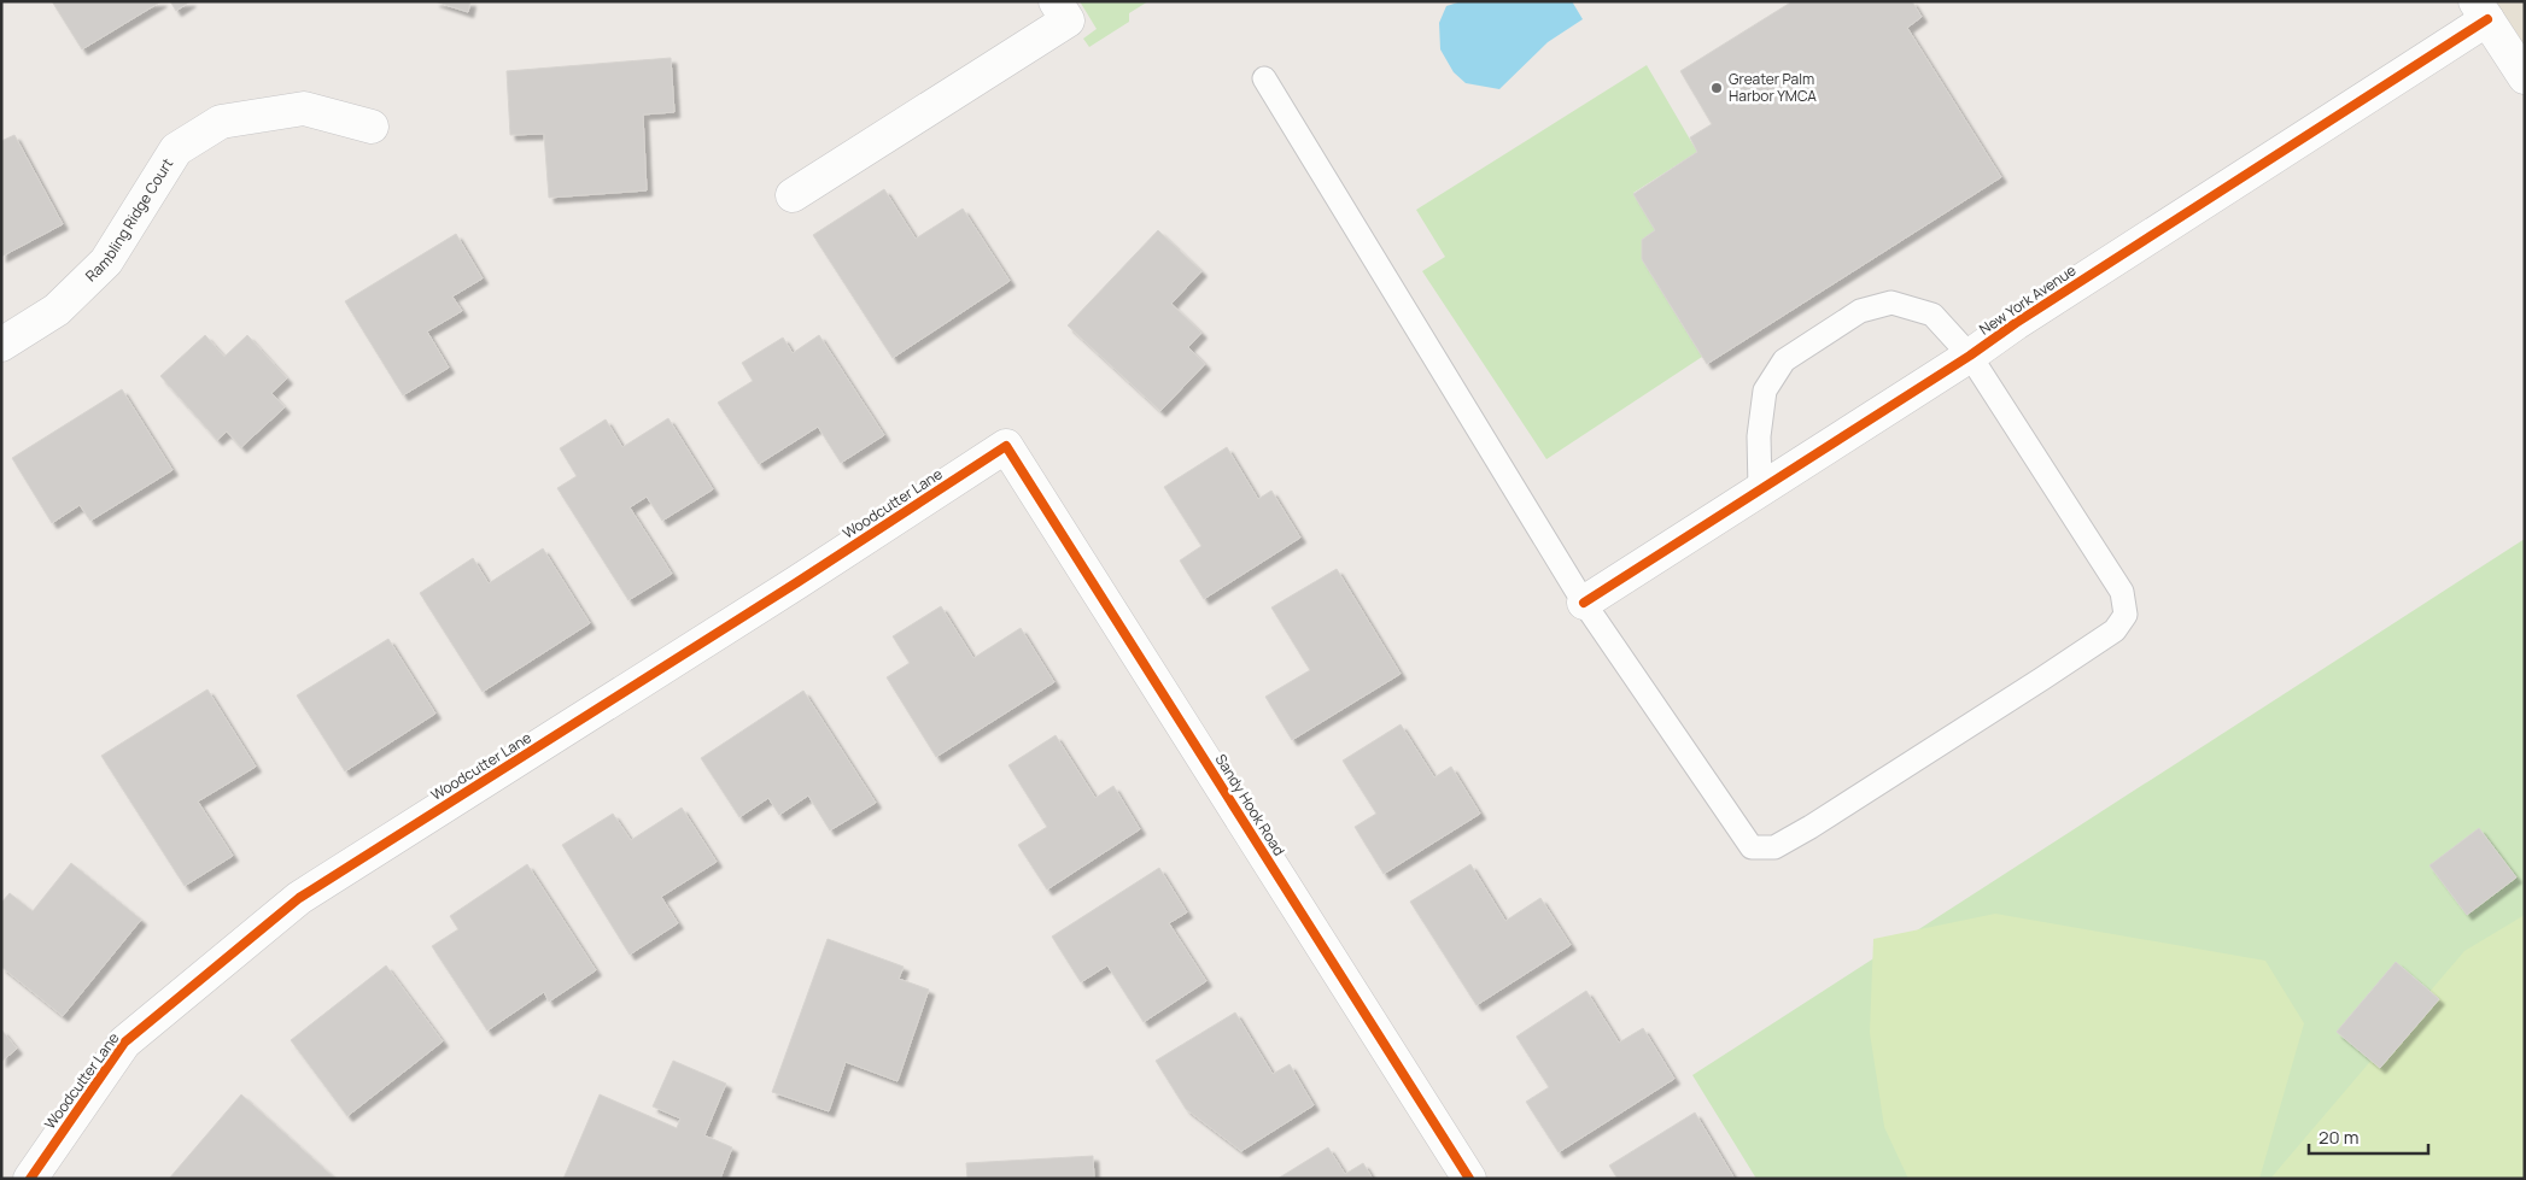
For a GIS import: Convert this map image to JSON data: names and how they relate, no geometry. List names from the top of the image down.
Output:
{
  "streets": {
    "street": [
      "Rambling Ridge Court",
      "New York Avenue",
      "Woodcutter Lane",
      "Sandy Hook Road"
    ]
  },
  "crossings": [
    ["Woodcutter Lane", "Sandy Hook Road"]
  ],
  "places": ["Greater Palm Harbor YMCA"],
  "scale_bar": "20 m"
}
